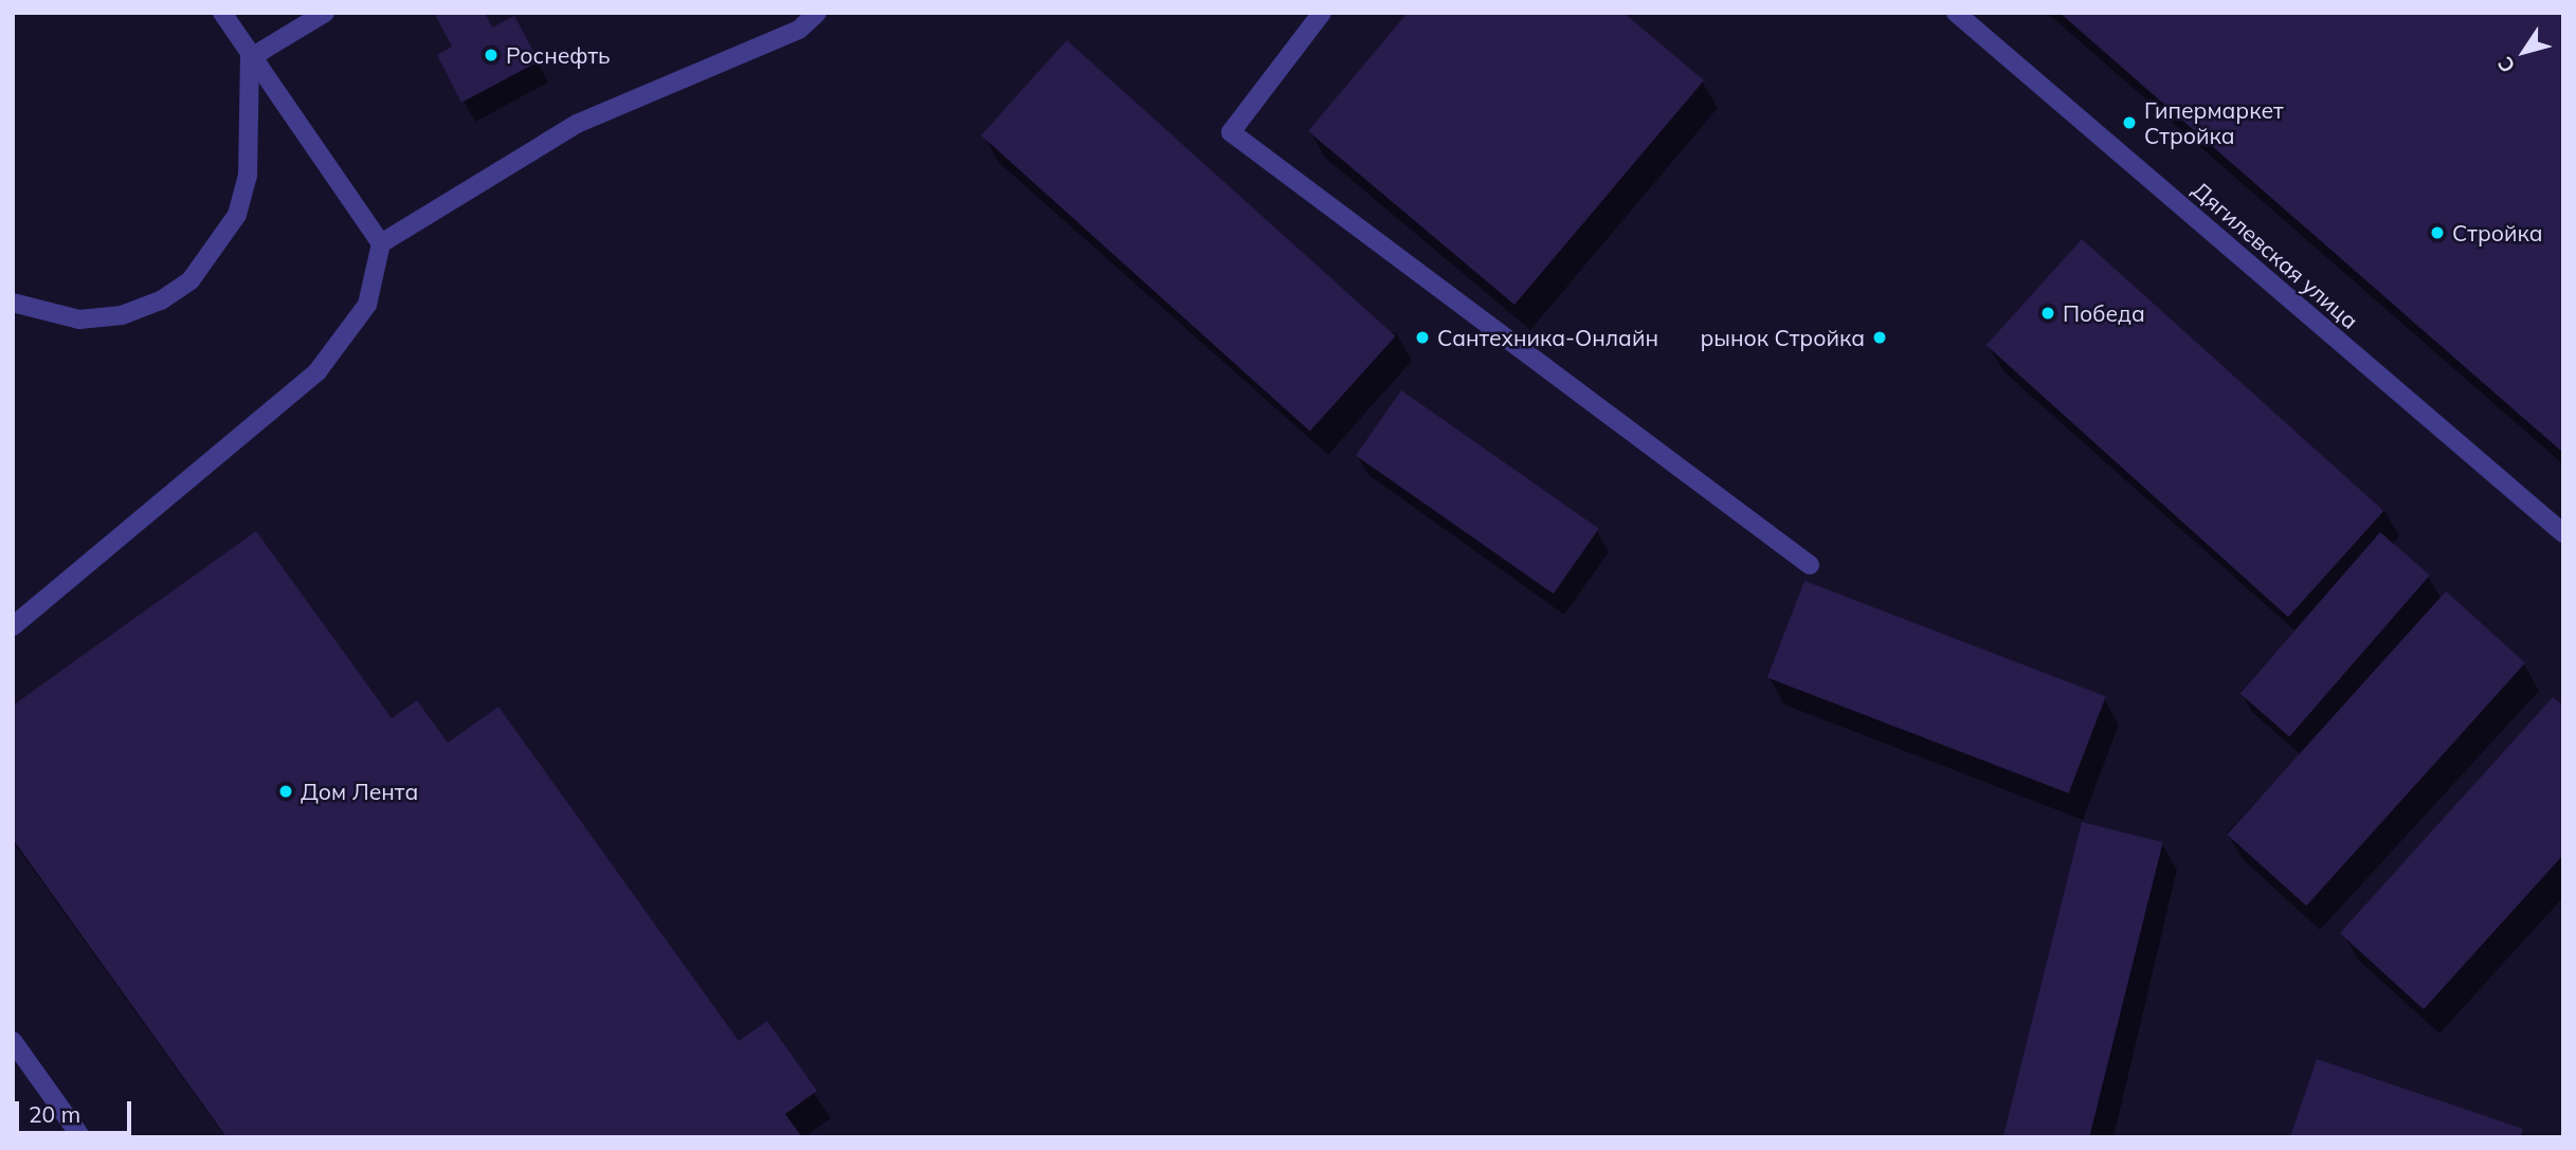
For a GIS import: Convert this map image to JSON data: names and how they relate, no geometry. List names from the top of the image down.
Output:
{
  "streets": {
    "street": ["Дягилевская улица"]
  },
  "places": [
    "Роснефть",
    "Гипермаркет Стройка",
    "Стройка",
    "Победа",
    "Сантехника-Онлайн",
    "рынок Стройка",
    "Дом Лента"
  ],
  "scale_bar": "20 m",
  "north": "bottom left"
}
